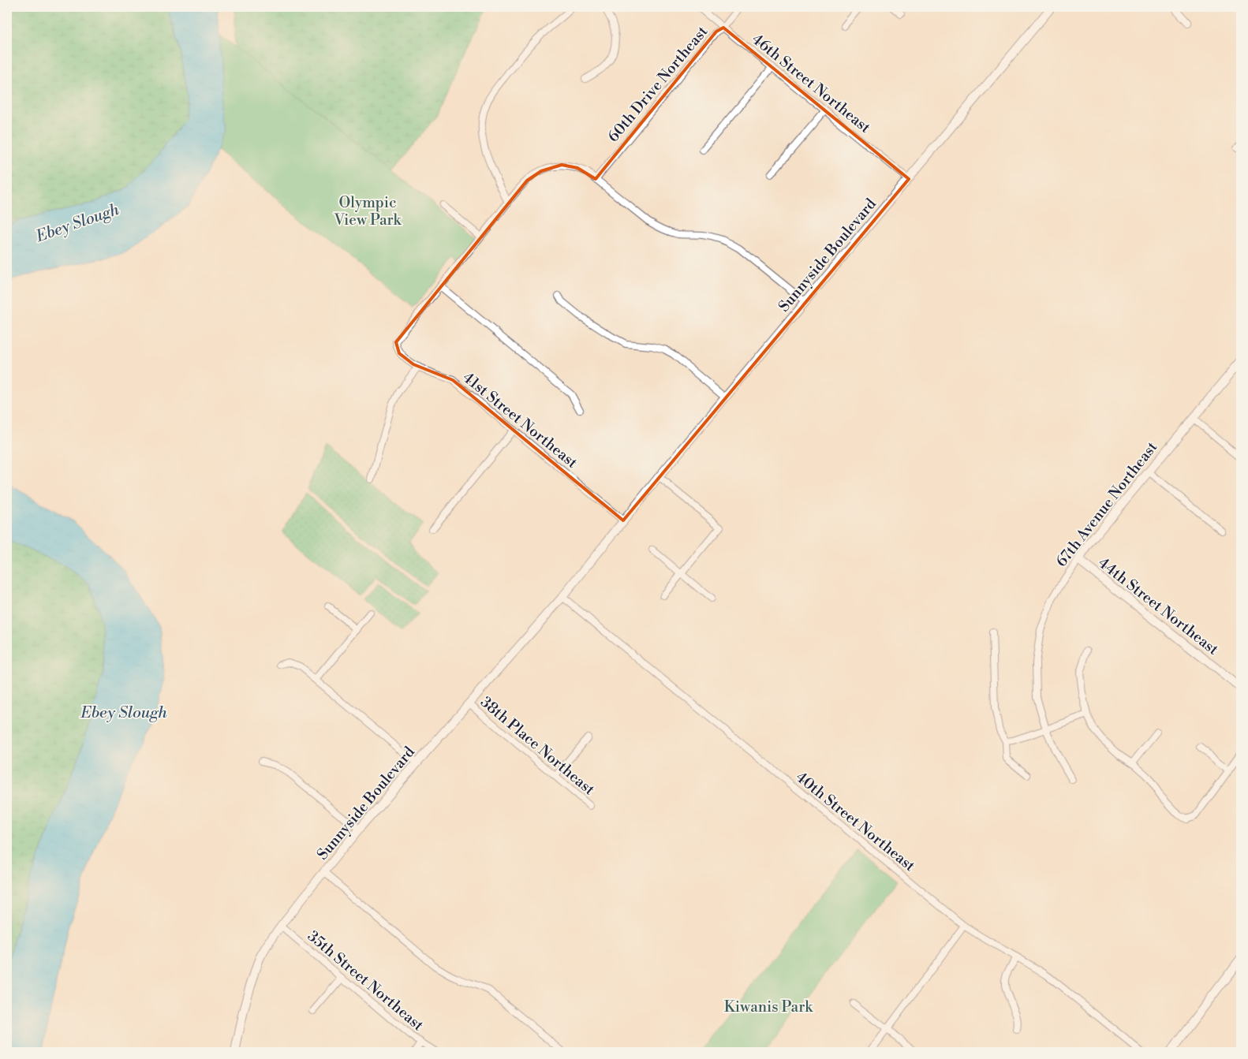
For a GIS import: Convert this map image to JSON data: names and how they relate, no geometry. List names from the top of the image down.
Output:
{
  "streets": {
    "street": [
      "46th Street Northeast",
      "60th Drive Northeast",
      "Sunnyside Boulevard",
      "41st Street Northeast",
      "67th Avenue Northeast",
      "44th Street Northeast",
      "38th Place Northeast",
      "40th Street Northeast",
      "35th Street Northeast"
    ]
  },
  "crossings": [
    ["46th Street Northeast", "60th Drive Northeast"],
    ["46th Street Northeast", "Sunnyside Boulevard"],
    ["Sunnyside Boulevard", "41st Street Northeast"],
    ["Sunnyside Boulevard", "38th Place Northeast"],
    ["Sunnyside Boulevard", "40th Street Northeast"],
    ["Sunnyside Boulevard", "35th Street Northeast"],
    ["67th Avenue Northeast", "44th Street Northeast"]
  ],
  "water": ["Ebey Slough"],
  "parks": ["Olympic View Park", "Kiwanis Park"]
}
